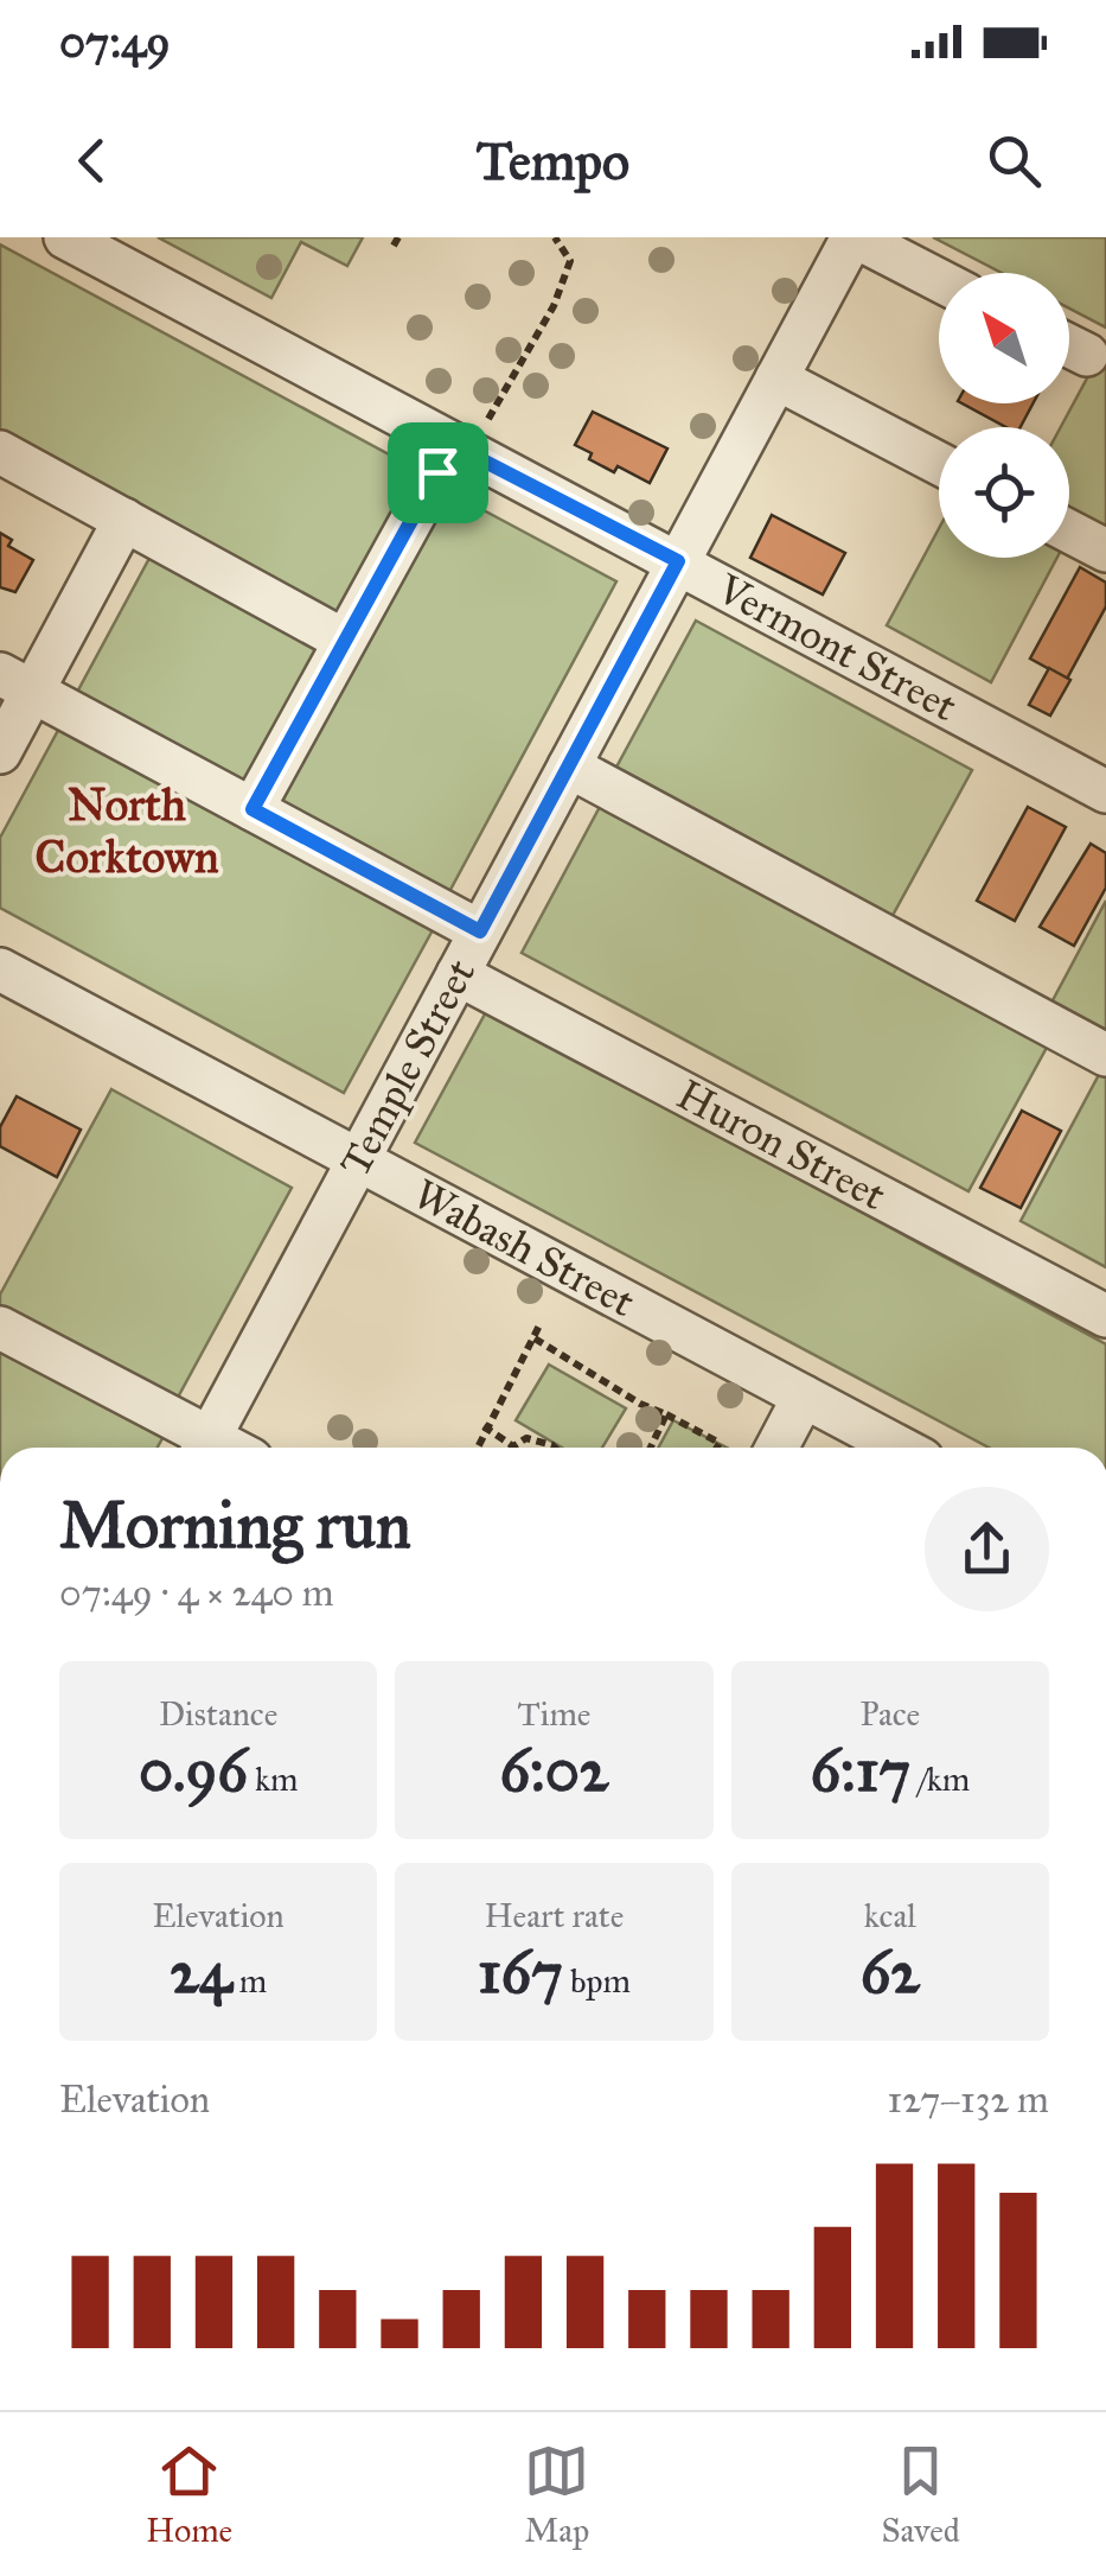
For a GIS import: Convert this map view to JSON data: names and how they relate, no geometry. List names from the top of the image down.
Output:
{
  "streets": {
    "street": [
      "Vermont Street",
      "Temple Street",
      "Huron Street",
      "Wabash Street"
    ]
  },
  "crossings": [
    ["Vermont Street", "Temple Street"],
    ["Temple Street", "Huron Street"],
    ["Temple Street", "Wabash Street"]
  ],
  "districts": ["North Corktown"],
  "north": "top left",
  "page": {
    "status": "07:49",
    "header": "Tempo",
    "heading": ["Morning run", "07:49 · 4 × 240 m"],
    "stats": [
      ["Distance", "0.96 km"],
      ["Time", "6:02"],
      ["Pace", "6:17 /km"],
      ["Elevation", "24 m"],
      ["Heart rate", "167 bpm"],
      ["kcal", "62"]
    ],
    "chart": ["Elevation", "127–132 m"],
    "tabs": ["Home", "Map", "Saved"]
  }
}
